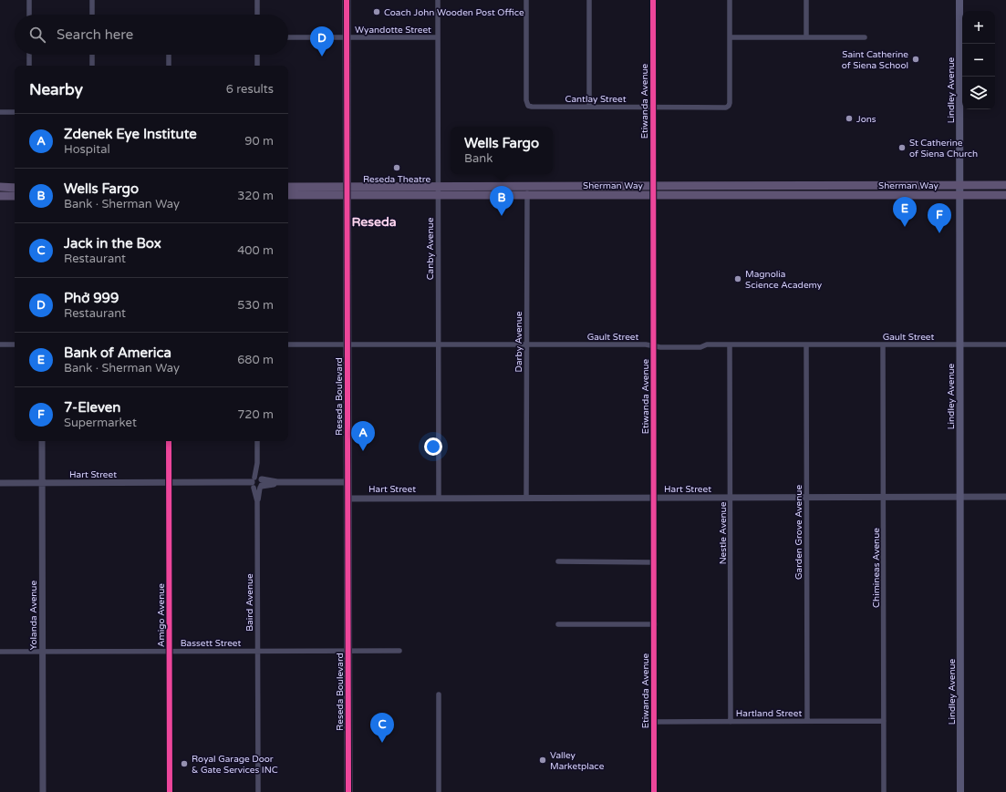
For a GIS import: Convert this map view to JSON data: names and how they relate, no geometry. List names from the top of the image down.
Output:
{
  "streets": {
    "main road": ["Lindley Avenue", "Sherman Way", "Reseda Boulevard"],
    "street": [
      "Wyandotte Street",
      "Cantlay Street",
      "Etiwanda Avenue",
      "Canby Avenue",
      "Gault Street",
      "Darby Avenue",
      "Hart Street",
      "Garden Grove Avenue",
      "Nestle Avenue",
      "Chimineas Avenue",
      "Baird Avenue",
      "Yolanda Avenue",
      "Amigo Avenue",
      "Bassett Street",
      "Hartland Street"
    ]
  },
  "crossings": [
    ["Wyandotte Street", "Canby Avenue"],
    ["Wyandotte Street", "Reseda Boulevard"],
    ["Lindley Avenue", "Sherman Way"],
    ["Lindley Avenue", "Gault Street"],
    ["Lindley Avenue", "Hart Street"],
    ["Cantlay Street", "Etiwanda Avenue"],
    ["Etiwanda Avenue", "Sherman Way"],
    ["Etiwanda Avenue", "Gault Street"],
    ["Etiwanda Avenue", "Hart Street"],
    ["Etiwanda Avenue", "Hartland Street"],
    ["Sherman Way", "Canby Avenue"],
    ["Sherman Way", "Darby Avenue"],
    ["Sherman Way", "Reseda Boulevard"],
    ["Canby Avenue", "Gault Street"],
    ["Canby Avenue", "Hart Street"],
    ["Gault Street", "Darby Avenue"],
    ["Gault Street", "Reseda Boulevard"],
    ["Gault Street", "Garden Grove Avenue"],
    ["Gault Street", "Nestle Avenue"],
    ["Gault Street", "Chimineas Avenue"],
    ["Darby Avenue", "Hart Street"],
    ["Reseda Boulevard", "Hart Street"],
    ["Reseda Boulevard", "Bassett Street"],
    ["Hart Street", "Garden Grove Avenue"],
    ["Hart Street", "Nestle Avenue"],
    ["Hart Street", "Chimineas Avenue"],
    ["Hart Street", "Baird Avenue"],
    ["Hart Street", "Yolanda Avenue"],
    ["Hart Street", "Amigo Avenue"],
    ["Garden Grove Avenue", "Hartland Street"],
    ["Nestle Avenue", "Hartland Street"],
    ["Chimineas Avenue", "Hartland Street"],
    ["Baird Avenue", "Bassett Street"],
    ["Yolanda Avenue", "Bassett Street"],
    ["Amigo Avenue", "Bassett Street"]
  ],
  "districts": ["Reseda"],
  "places": [
    "Coach John Wooden Post Office",
    "Saint Catherine of Siena School",
    "Jons",
    "St Catherine of Siena Church",
    "Reseda Theatre",
    "Magnolia Science Academy",
    "Valley Marketplace",
    "Royal Garage Door & Gate Services INC"
  ],
  "page": {
    "map_buttons": ["+", "−"],
    "search": "Search here",
    "pins": [
      "D",
      "B",
      "E",
      "F",
      "A",
      "C"
    ],
    "heading": ["Nearby", "6 results"],
    "list": [
      {
        "mark": "A",
        "name": "Zdenek Eye Institute",
        "note": "Hospital",
        "value": "90 m"
      },
      {
        "mark": "B",
        "name": "Wells Fargo",
        "note": "Bank · Sherman Way",
        "value": "320 m"
      },
      {
        "mark": "C",
        "name": "Jack in the Box",
        "note": "Restaurant",
        "value": "400 m"
      },
      {
        "mark": "D",
        "name": "Phở 999",
        "note": "Restaurant",
        "value": "530 m"
      },
      {
        "mark": "E",
        "name": "Bank of America",
        "note": "Bank · Sherman Way",
        "value": "680 m"
      },
      {
        "mark": "F",
        "name": "7-Eleven",
        "note": "Supermarket",
        "value": "720 m"
      }
    ],
    "popup": ["Wells Fargo", "Bank"]
  }
}
